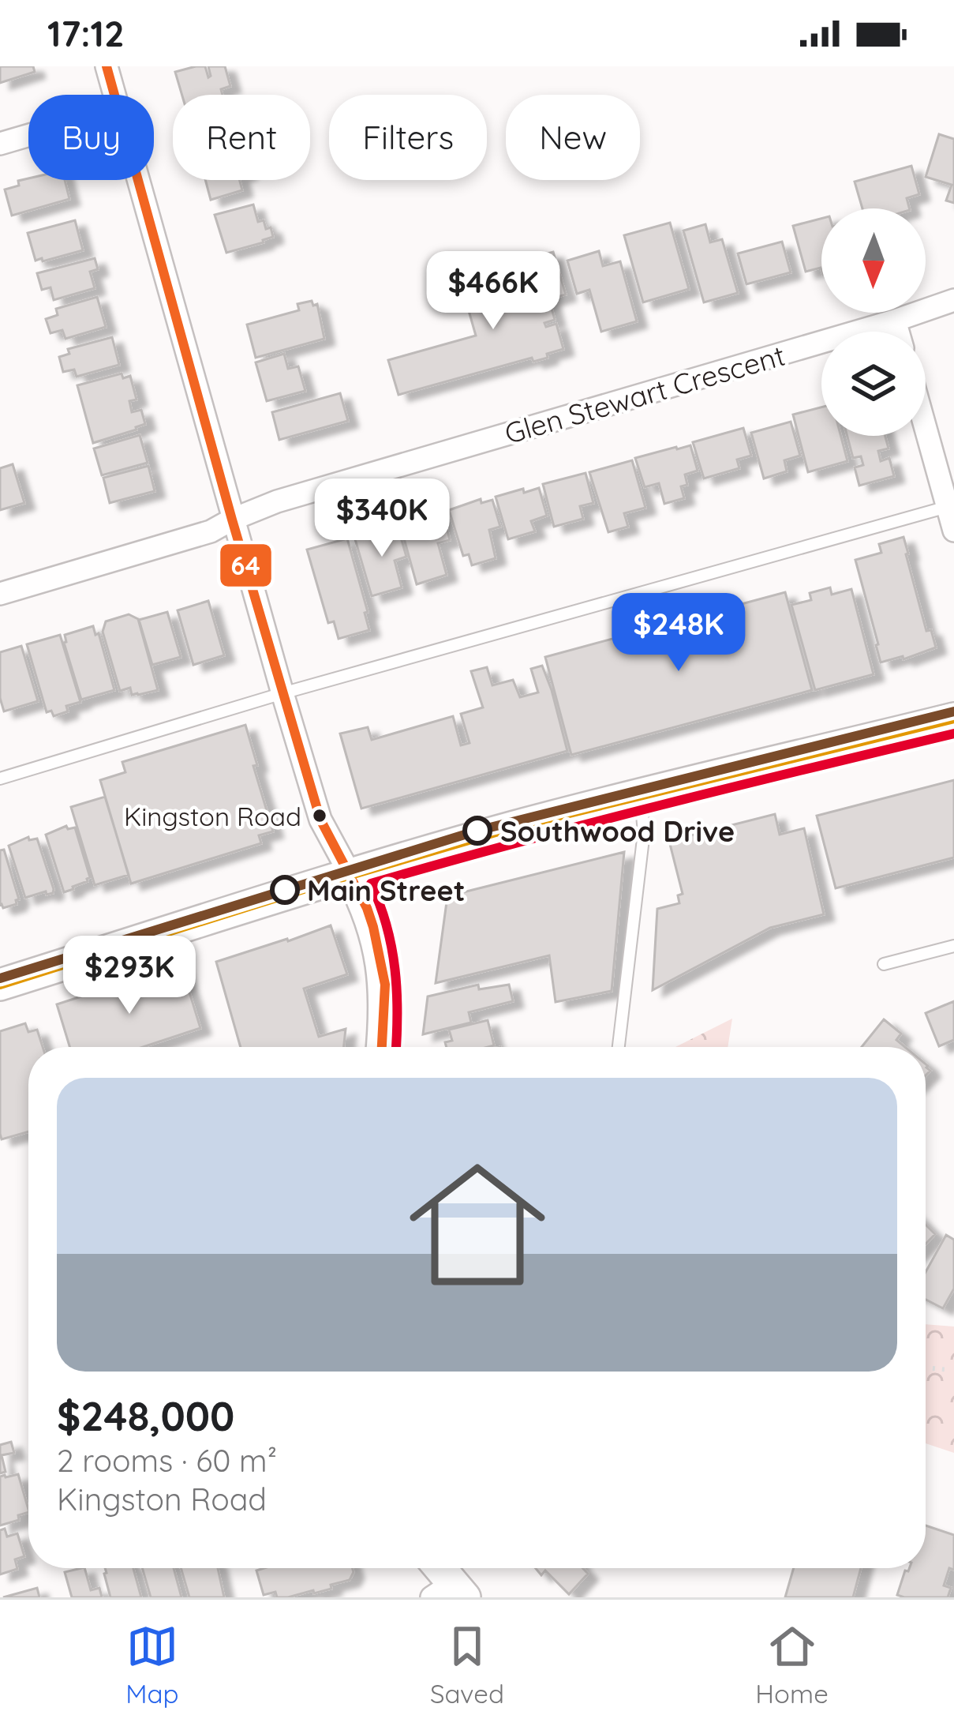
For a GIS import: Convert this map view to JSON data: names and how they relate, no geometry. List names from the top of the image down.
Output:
{
  "streets": {
    "street": ["Glen Stewart Crescent"]
  },
  "places": ["Kingston Road", "Southwood Drive", "Main Street"],
  "lines": ["transit line 64"],
  "north": "bottom",
  "page": {
    "status": "17:12",
    "chip": [
      "Buy",
      "Rent",
      "Filters",
      "New"
    ],
    "price": [
      "$466K",
      "$340K",
      "$248K",
      "$293K"
    ],
    "list": [
      {
        "name": "$248,000",
        "note": "2 rooms · 60 m² · Kingston Road"
      }
    ],
    "tabs": ["Map", "Saved", "Home"]
  }
}
